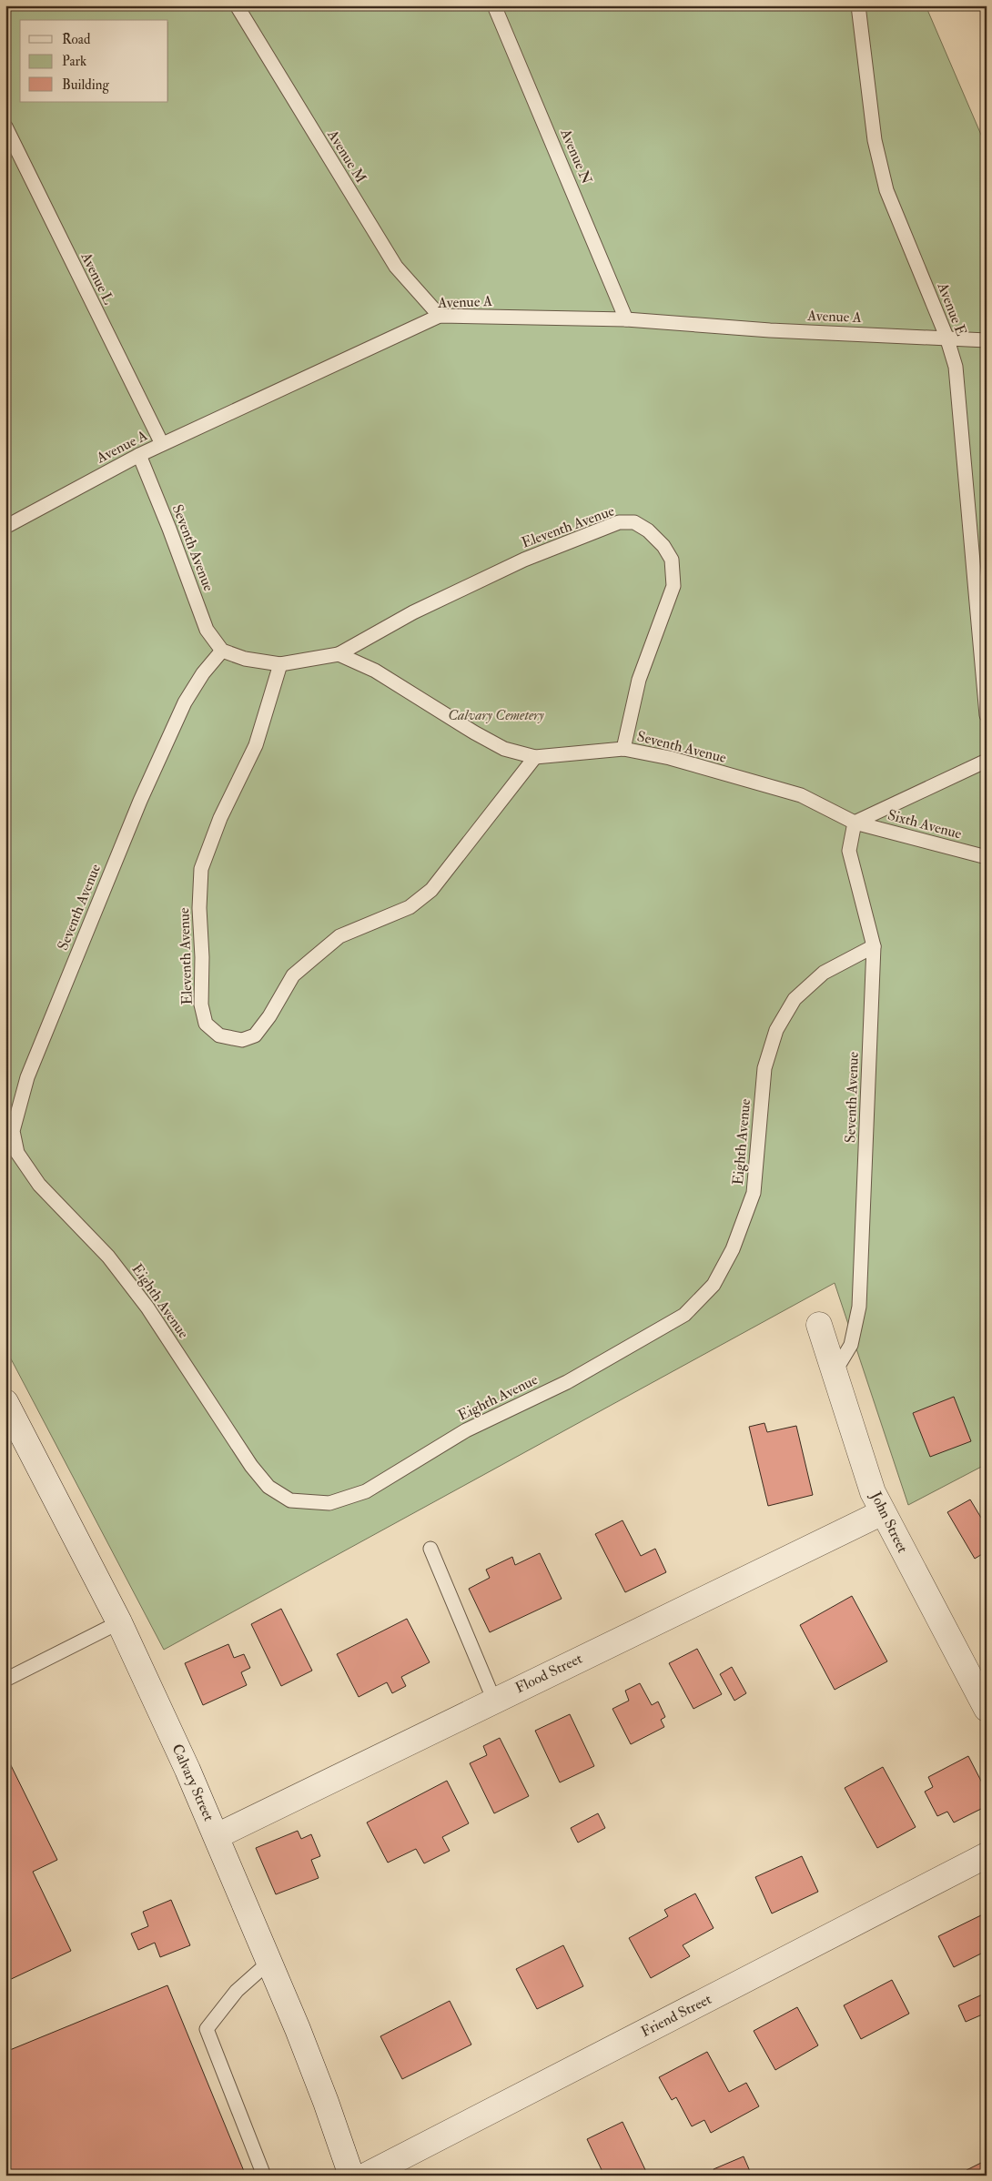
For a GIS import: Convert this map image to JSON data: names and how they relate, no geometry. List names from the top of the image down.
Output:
{
  "streets": {
    "street": [
      "John Street",
      "Flood Street",
      "Calvary Street",
      "Friend Street"
    ],
    "lane": [
      "Avenue M",
      "Avenue N",
      "Avenue L",
      "Avenue A",
      "Avenue E",
      "Eleventh Avenue",
      "Seventh Avenue",
      "Sixth Avenue",
      "Eighth Avenue"
    ]
  },
  "crossings": [
    ["Avenue M", "Avenue A"],
    ["Avenue N", "Avenue A"],
    ["Avenue L", "Avenue A"],
    ["Avenue A", "Avenue E"],
    ["Avenue A", "Seventh Avenue"],
    ["Eleventh Avenue", "Seventh Avenue"],
    ["Seventh Avenue", "Sixth Avenue"],
    ["Seventh Avenue", "Eighth Avenue"],
    ["Seventh Avenue", "John Street"],
    ["John Street", "Flood Street"],
    ["Flood Street", "Calvary Street"]
  ],
  "parks": ["Calvary Cemetery"],
  "legend": ["Road", "Park", "Building"]
}
